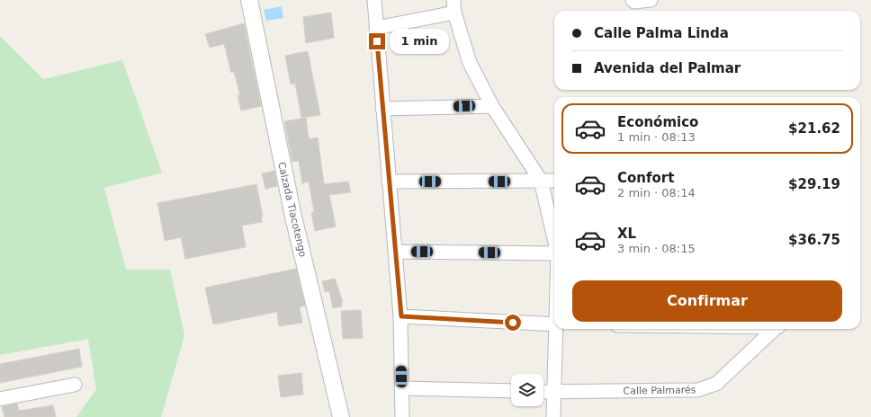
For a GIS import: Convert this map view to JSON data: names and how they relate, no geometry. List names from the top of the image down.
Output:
{
  "streets": {
    "street": ["Calzada Tlacotengo", "Calle Palmarés"]
  },
  "page": {
    "banner": ["Calle Palma Linda", "Avenida del Palmar"],
    "bubble": "1 min",
    "list": [
      {
        "name": "Económico",
        "note": "1 min · 08:13",
        "value": "$21.62"
      },
      {
        "name": "Confort",
        "note": "2 min · 08:14",
        "value": "$29.19"
      },
      {
        "name": "XL",
        "note": "3 min · 08:15",
        "value": "$36.75"
      }
    ],
    "buttons": "Confirmar"
  }
}
